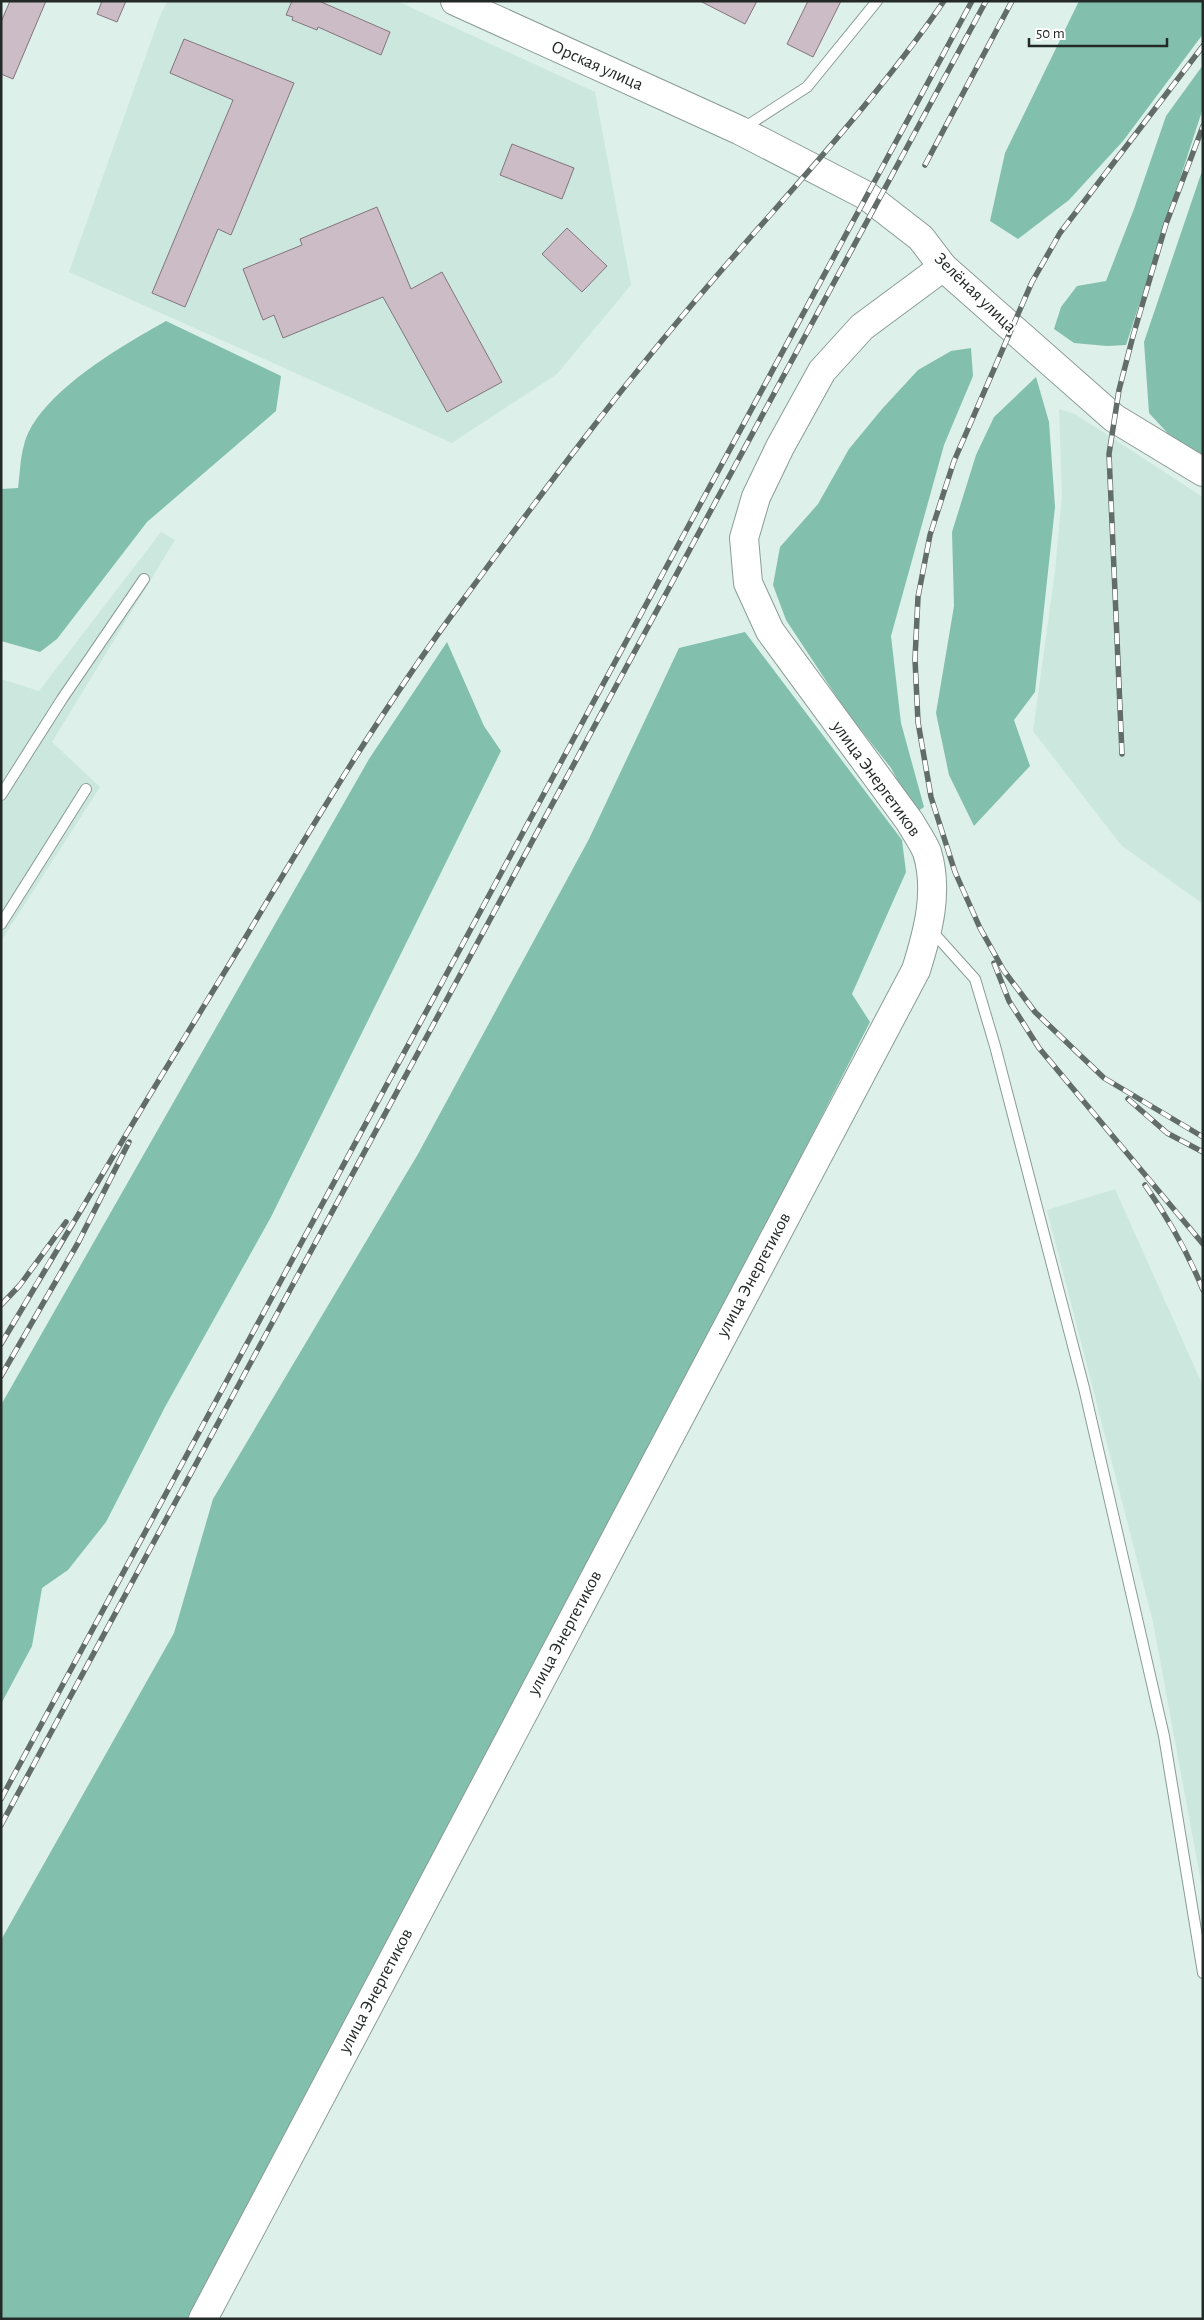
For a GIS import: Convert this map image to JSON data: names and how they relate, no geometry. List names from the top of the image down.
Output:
{
  "streets": {
    "street": ["Орская улица", "Зелёная улица", "улица Энергетиков"]
  },
  "crossings": [
    ["Орская улица", "Зелёная улица"],
    ["Зелёная улица", "улица Энергетиков"]
  ],
  "scale_bar": "50 m"
}
